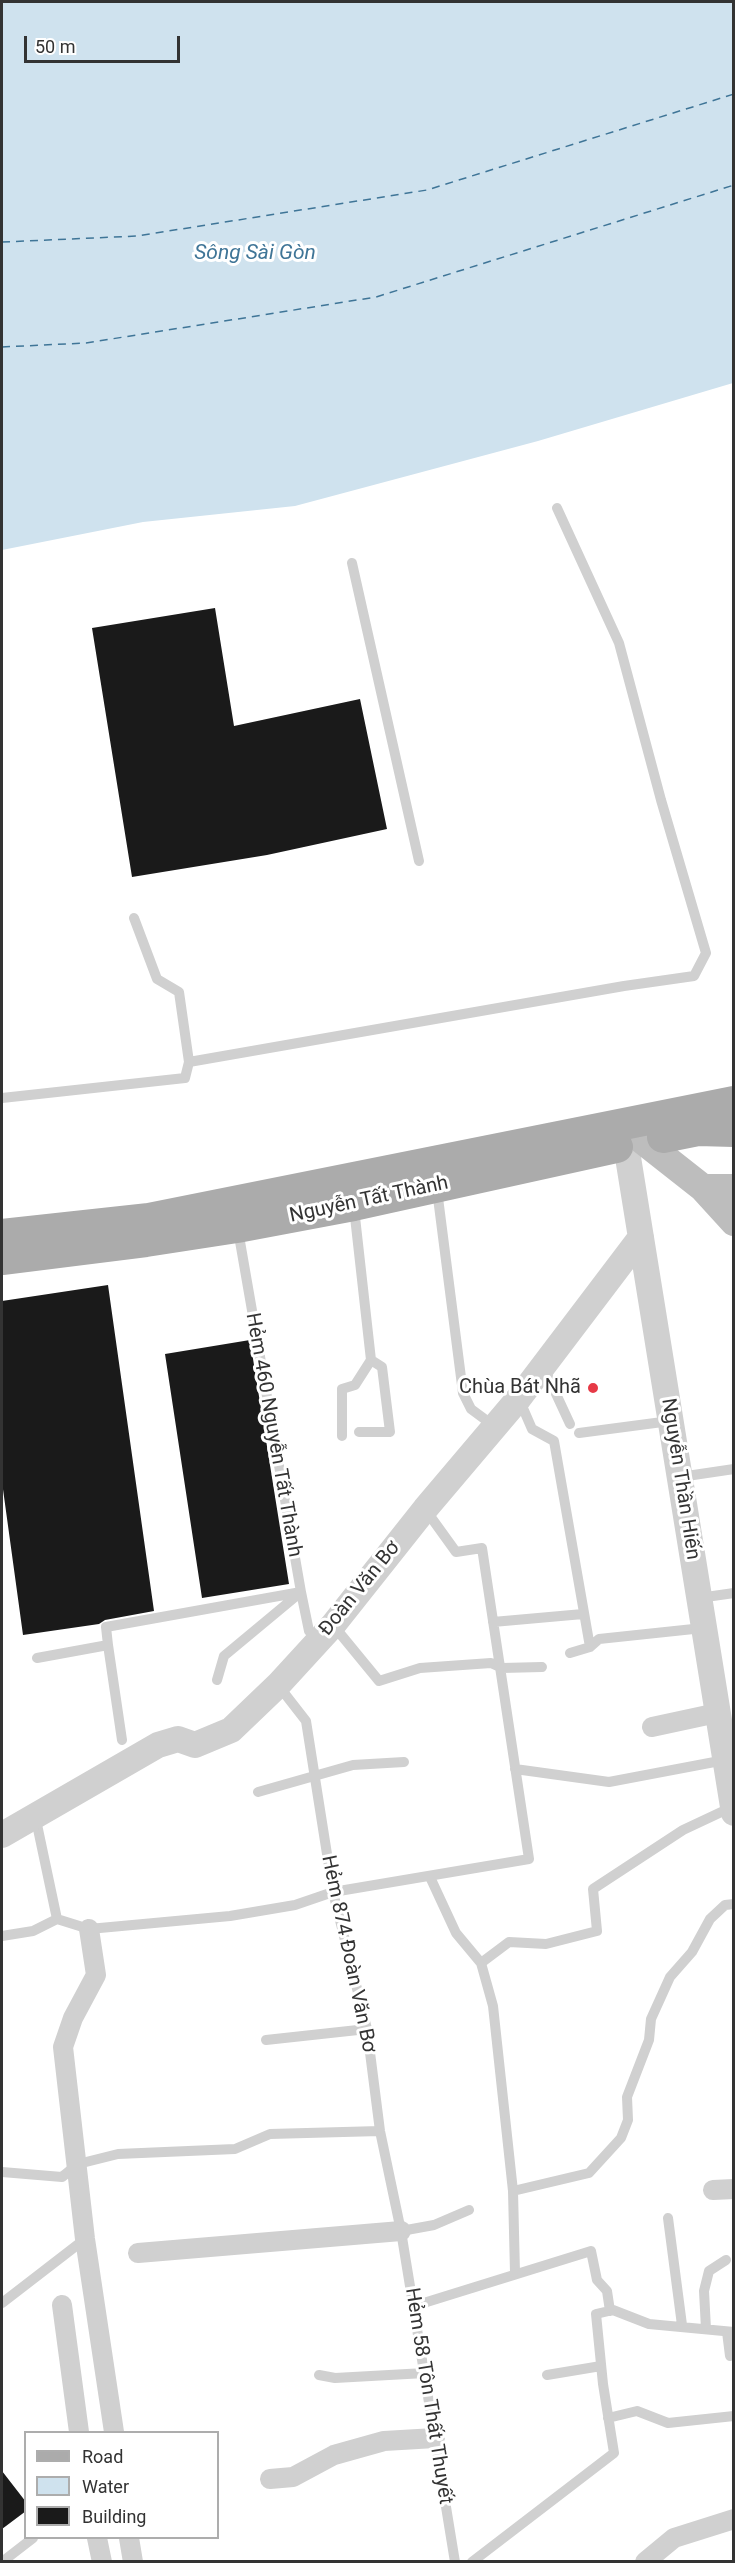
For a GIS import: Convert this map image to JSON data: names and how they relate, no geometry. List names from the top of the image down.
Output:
{
  "streets": {
    "main road": ["Nguyễn Tất Thành"],
    "street": ["Nguyễn Thần Hiến", "Đoàn Văn Bơ"],
    "lane": ["Hẻm 460 Nguyễn Tất Thành", "Hẻm 874 Đoàn Văn Bơ", "Hẻm 58 Tôn Thất Thuyết"]
  },
  "crossings": [
    ["Nguyễn Tất Thành", "Hẻm 460 Nguyễn Tất Thành"],
    ["Nguyễn Tất Thành", "Nguyễn Thần Hiến"],
    ["Hẻm 460 Nguyễn Tất Thành", "Đoàn Văn Bơ"],
    ["Nguyễn Thần Hiến", "Đoàn Văn Bơ"],
    ["Đoàn Văn Bơ", "Hẻm 874 Đoàn Văn Bơ"],
    ["Hẻm 874 Đoàn Văn Bơ", "Hẻm 58 Tôn Thất Thuyết"]
  ],
  "water": ["Sông Sài Gòn"],
  "places": ["Chùa Bát Nhã"],
  "legend": ["Road", "Water", "Building"],
  "scale_bar": "50 m"
}
